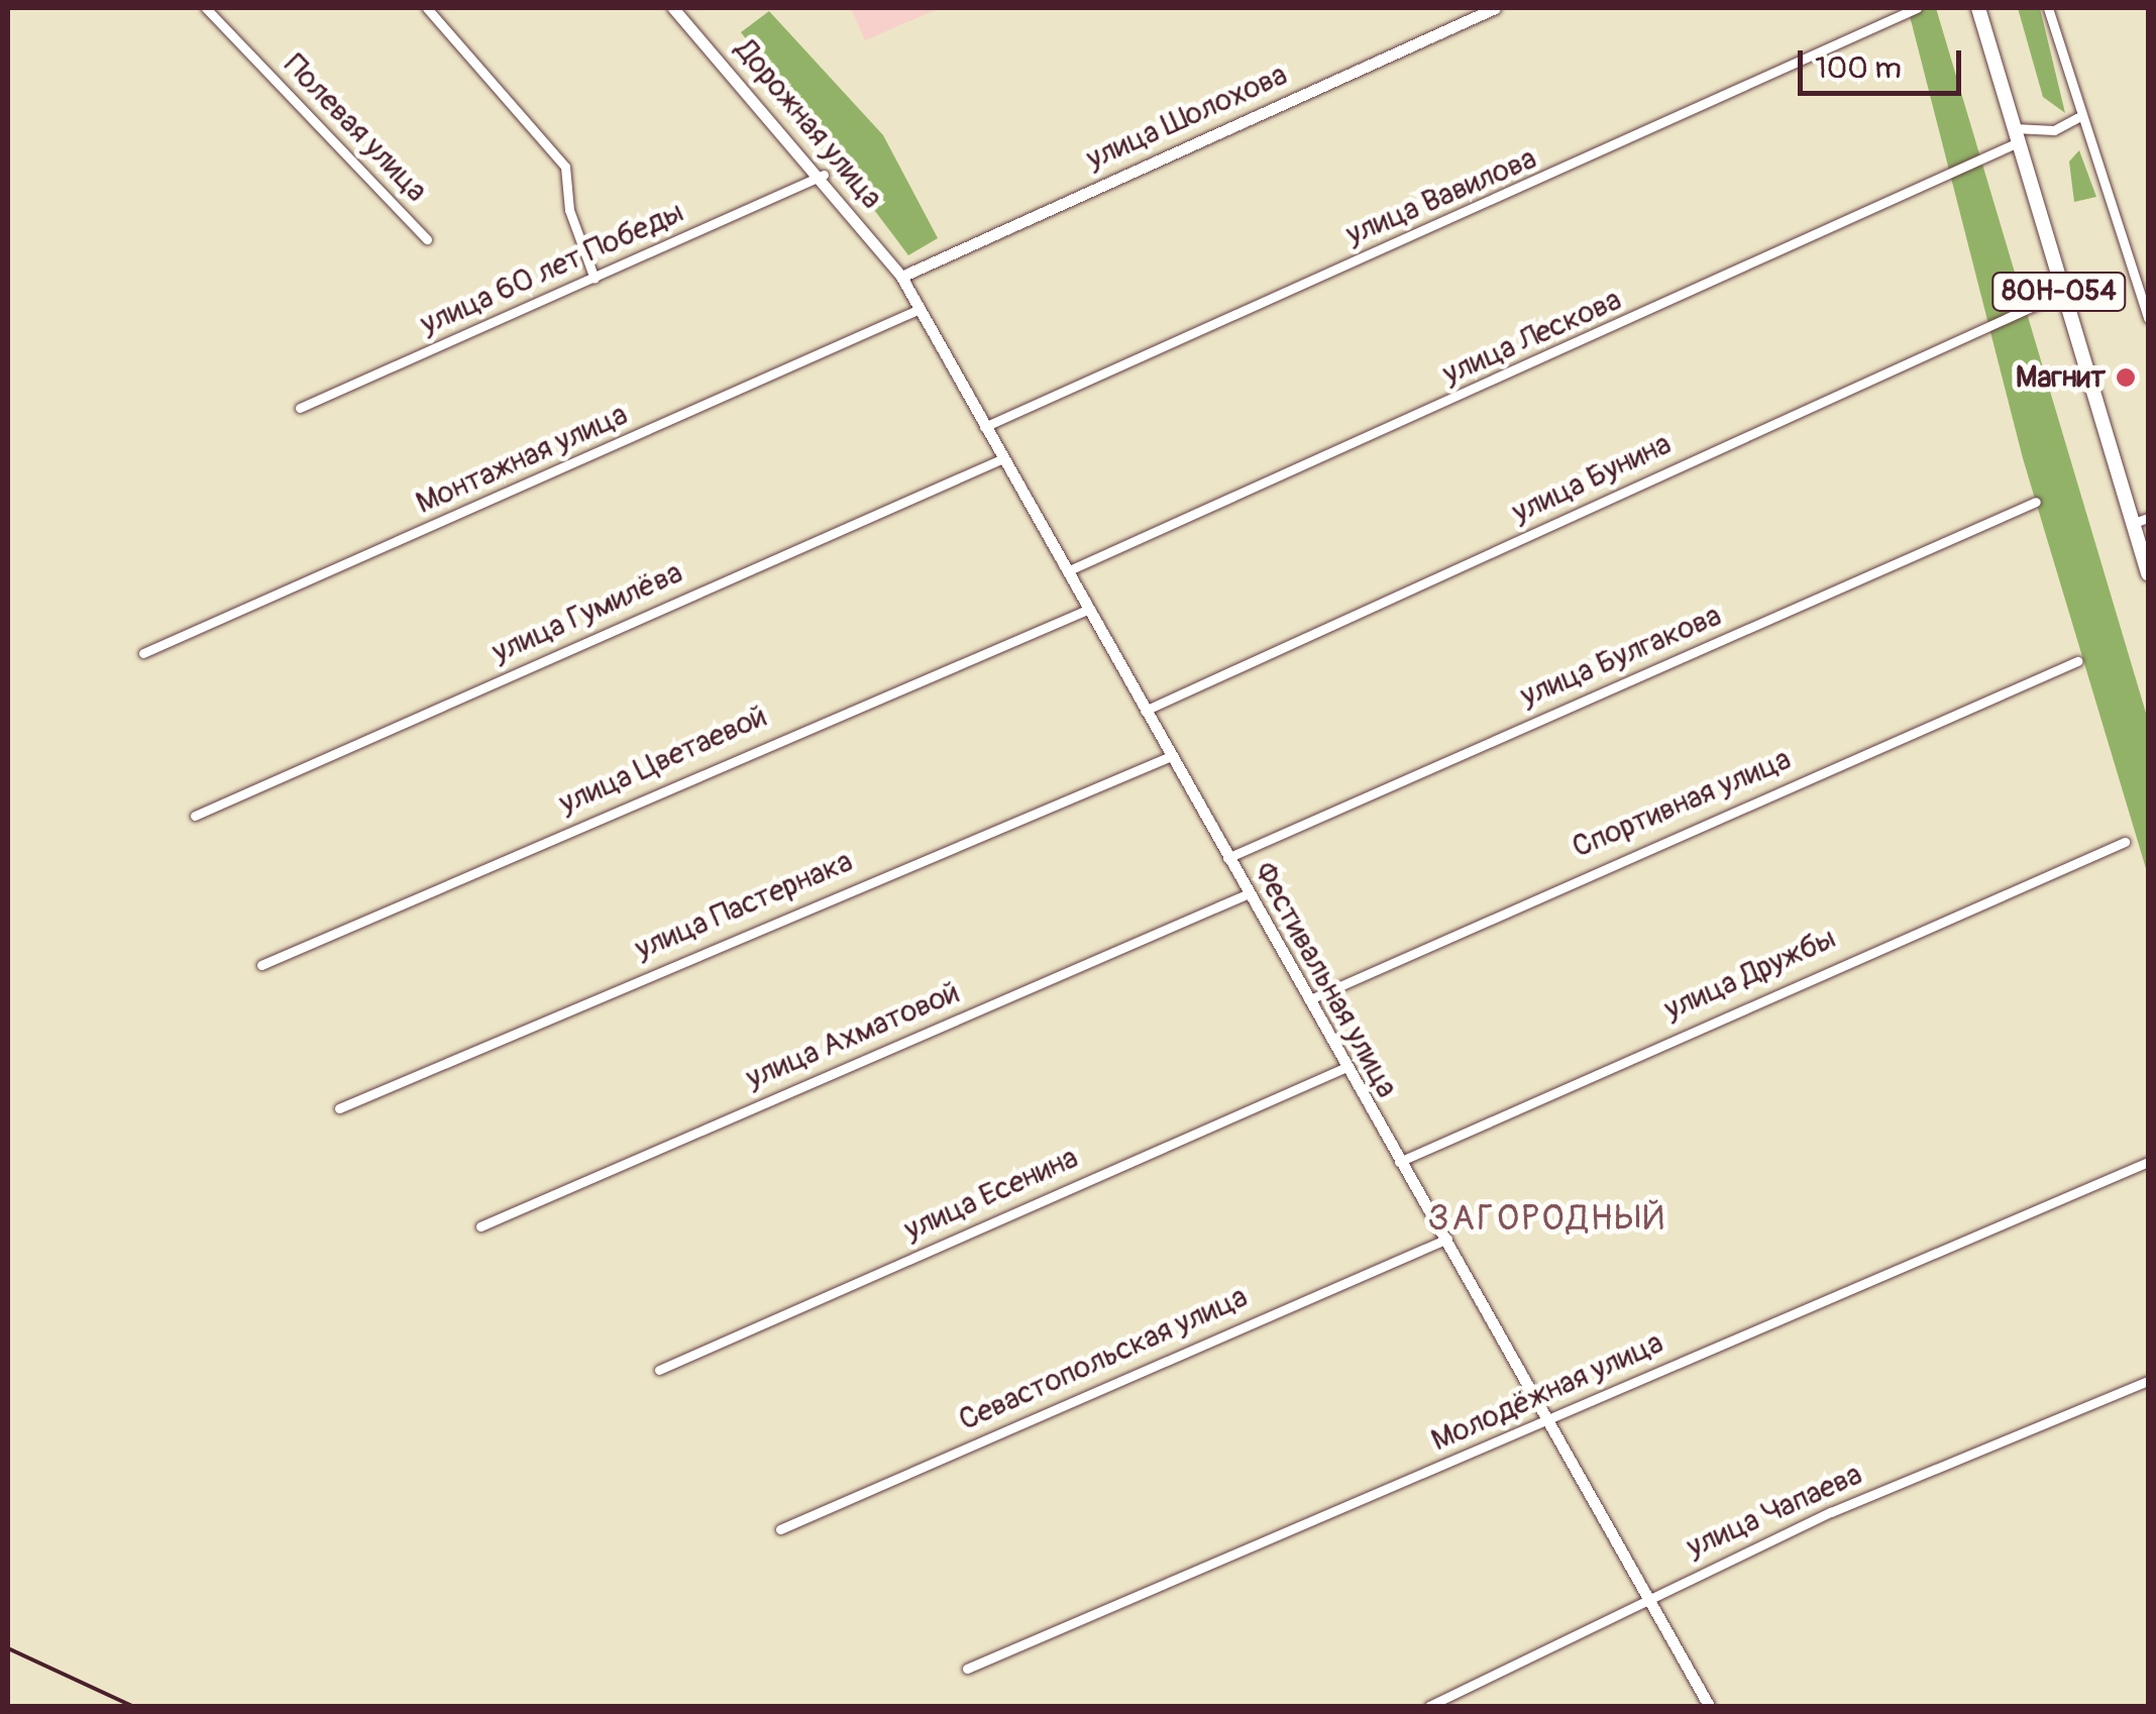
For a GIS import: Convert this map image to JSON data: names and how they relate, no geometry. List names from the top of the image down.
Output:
{
  "streets": {
    "main road": ["80Н-054"],
    "street": [
      "улица Шолохова",
      "Дорожная улица",
      "Полевая улица",
      "улица Вавилова",
      "улица 60 лет Победы",
      "улица Лескова",
      "Монтажная улица",
      "улица Бунина",
      "улица Гумилёва",
      "улица Булгакова",
      "улица Цветаевой",
      "Спортивная улица",
      "улица Пастернака",
      "улица Дружбы",
      "Фестивальная улица",
      "улица Ахматовой",
      "улица Есенина",
      "Севастопольская улица",
      "Молодёжная улица",
      "улица Чапаева"
    ]
  },
  "crossings": [
    ["улица Шолохова", "Дорожная улица"],
    ["улица Шолохова", "Фестивальная улица"],
    ["Дорожная улица", "улица 60 лет Победы"],
    ["Дорожная улица", "Фестивальная улица"],
    ["улица Вавилова", "Фестивальная улица"],
    ["80Н-054", "улица Лескова"],
    ["80Н-054", "улица Бунина"],
    ["улица Лескова", "Фестивальная улица"],
    ["Монтажная улица", "Фестивальная улица"],
    ["улица Бунина", "Фестивальная улица"],
    ["улица Гумилёва", "Фестивальная улица"],
    ["улица Булгакова", "Фестивальная улица"],
    ["улица Цветаевой", "Фестивальная улица"],
    ["Спортивная улица", "Фестивальная улица"],
    ["улица Пастернака", "Фестивальная улица"],
    ["улица Дружбы", "Фестивальная улица"],
    ["Фестивальная улица", "улица Ахматовой"],
    ["Фестивальная улица", "улица Есенина"],
    ["Фестивальная улица", "Севастопольская улица"],
    ["Фестивальная улица", "Молодёжная улица"],
    ["Фестивальная улица", "улица Чапаева"]
  ],
  "districts": ["ЗАГОРОДНЫЙ"],
  "places": ["Магнит"],
  "scale_bar": "100 m"
}
